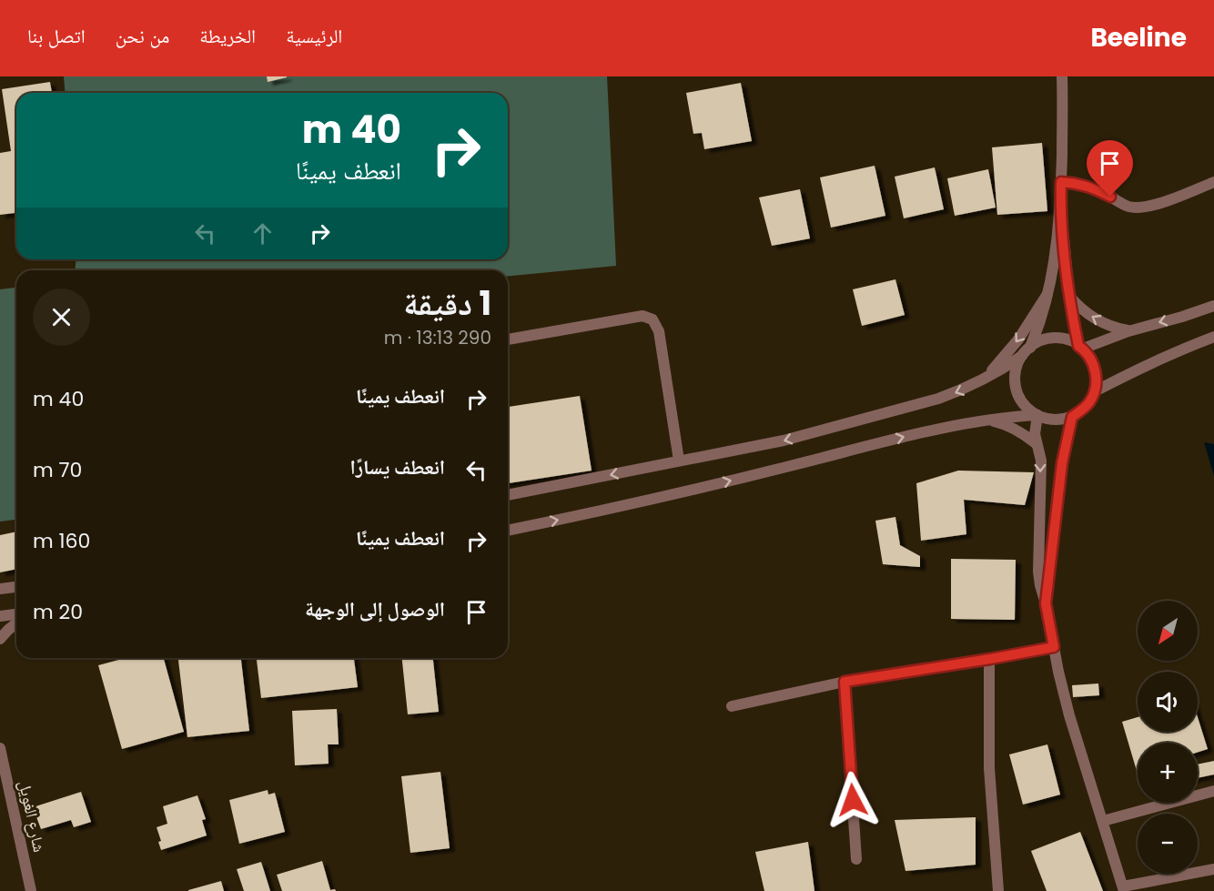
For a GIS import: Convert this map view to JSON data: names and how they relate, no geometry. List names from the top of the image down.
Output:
{
  "streets": {
    "street": ["شارع الغويل"]
  },
  "north": "bottom left",
  "page": {
    "header": "Beeline",
    "nav": [
      "الرئيسية",
      "الخريطة",
      "من نحن",
      "اتصل بنا"
    ],
    "turn": ["40 m", "انعطف يمينًا"],
    "heading": ["1 دقيقة", "290 m · 13:13"],
    "list": [
      {
        "name": "انعطف يمينًا",
        "value": "40 m"
      },
      {
        "name": "انعطف يسارًا",
        "value": "70 m"
      },
      {
        "name": "انعطف يمينًا",
        "value": "160 m"
      },
      {
        "name": "الوصول إلى الوجهة",
        "value": "20 m"
      }
    ],
    "map_buttons": ["+", "−"]
  }
}
